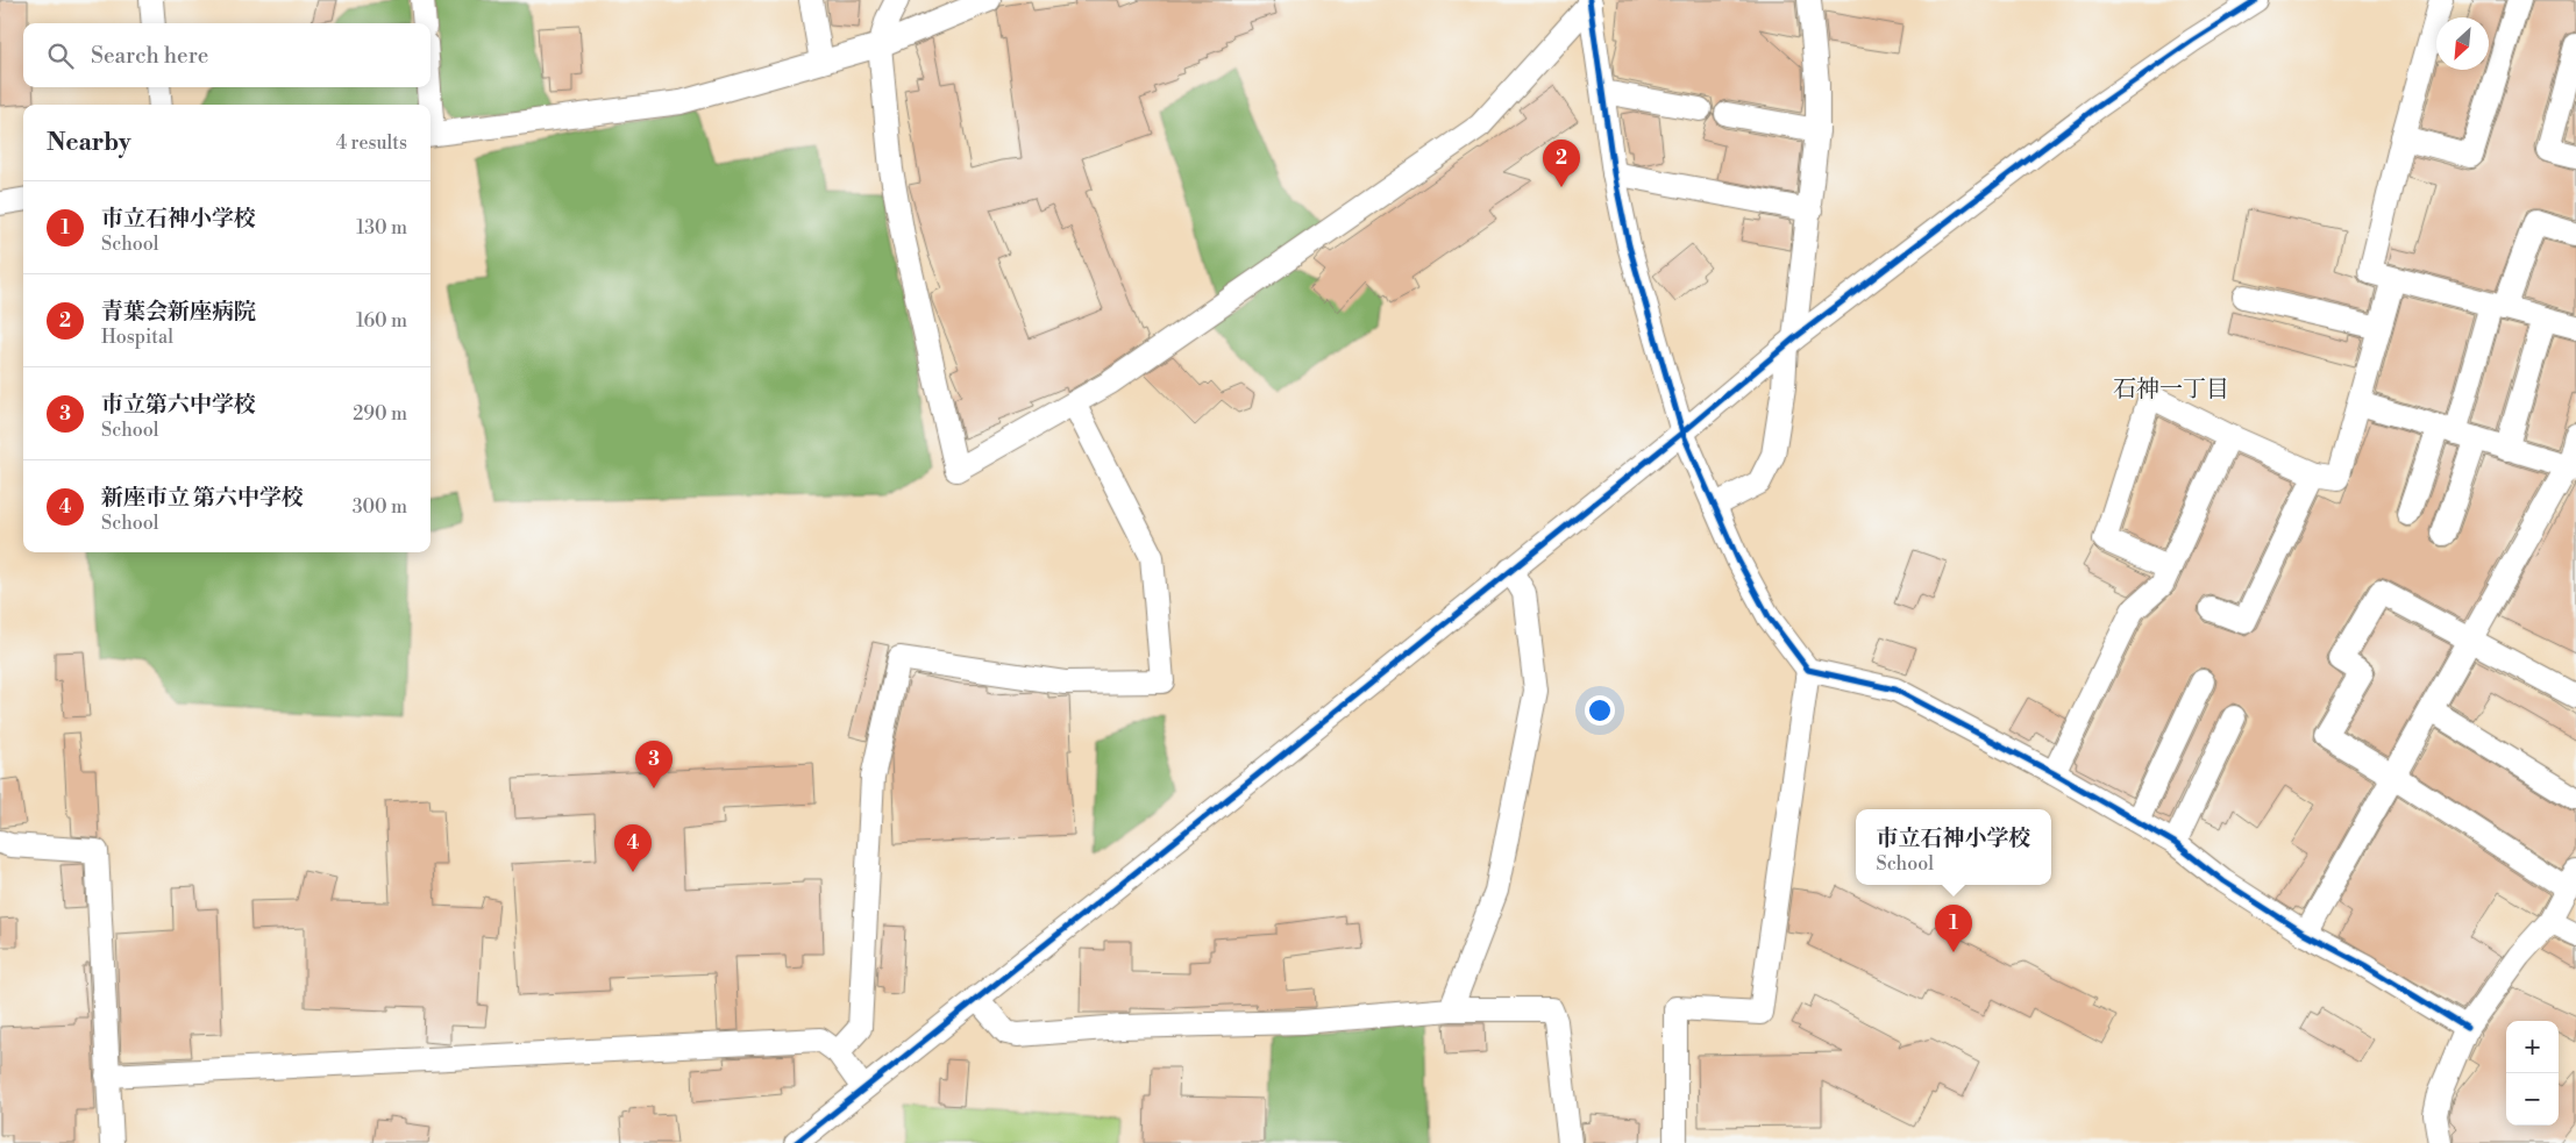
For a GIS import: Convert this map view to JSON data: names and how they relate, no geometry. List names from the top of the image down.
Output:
{
  "districts": ["石神一丁目"],
  "north": "bottom left",
  "page": {
    "search": "Search here",
    "heading": ["Nearby", "4 results"],
    "pins": [
      "2",
      "3",
      "4",
      "1"
    ],
    "list": [
      {
        "mark": "1",
        "name": "市立石神小学校",
        "note": "School",
        "value": "130 m"
      },
      {
        "mark": "2",
        "name": "青葉会新座病院",
        "note": "Hospital",
        "value": "160 m"
      },
      {
        "mark": "3",
        "name": "市立第六中学校",
        "note": "School",
        "value": "290 m"
      },
      {
        "mark": "4",
        "name": "新座市立 第六中学校",
        "note": "School",
        "value": "300 m"
      }
    ],
    "popup": ["市立石神小学校", "School"],
    "map_buttons": ["+", "−"]
  }
}
